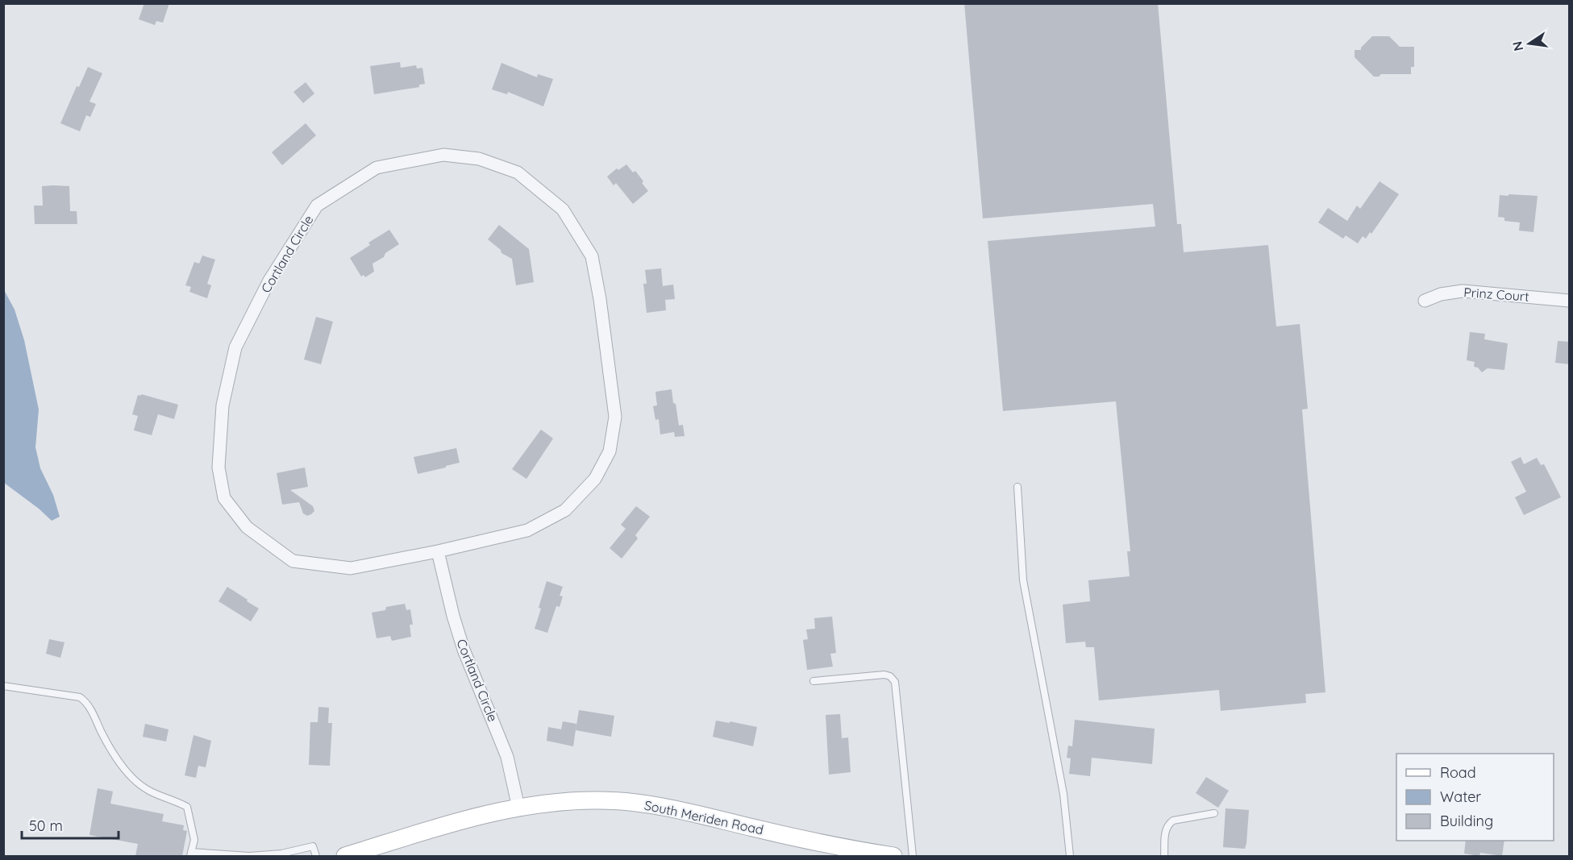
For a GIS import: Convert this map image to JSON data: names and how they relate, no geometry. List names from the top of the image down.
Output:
{
  "streets": {
    "main road": ["South Meriden Road"],
    "street": ["Cortland Circle", "Prinz Court"]
  },
  "crossings": [
    ["Cortland Circle", "South Meriden Road"]
  ],
  "legend": ["Road", "Water", "Building"],
  "scale_bar": "50 m",
  "north": "left"
}
